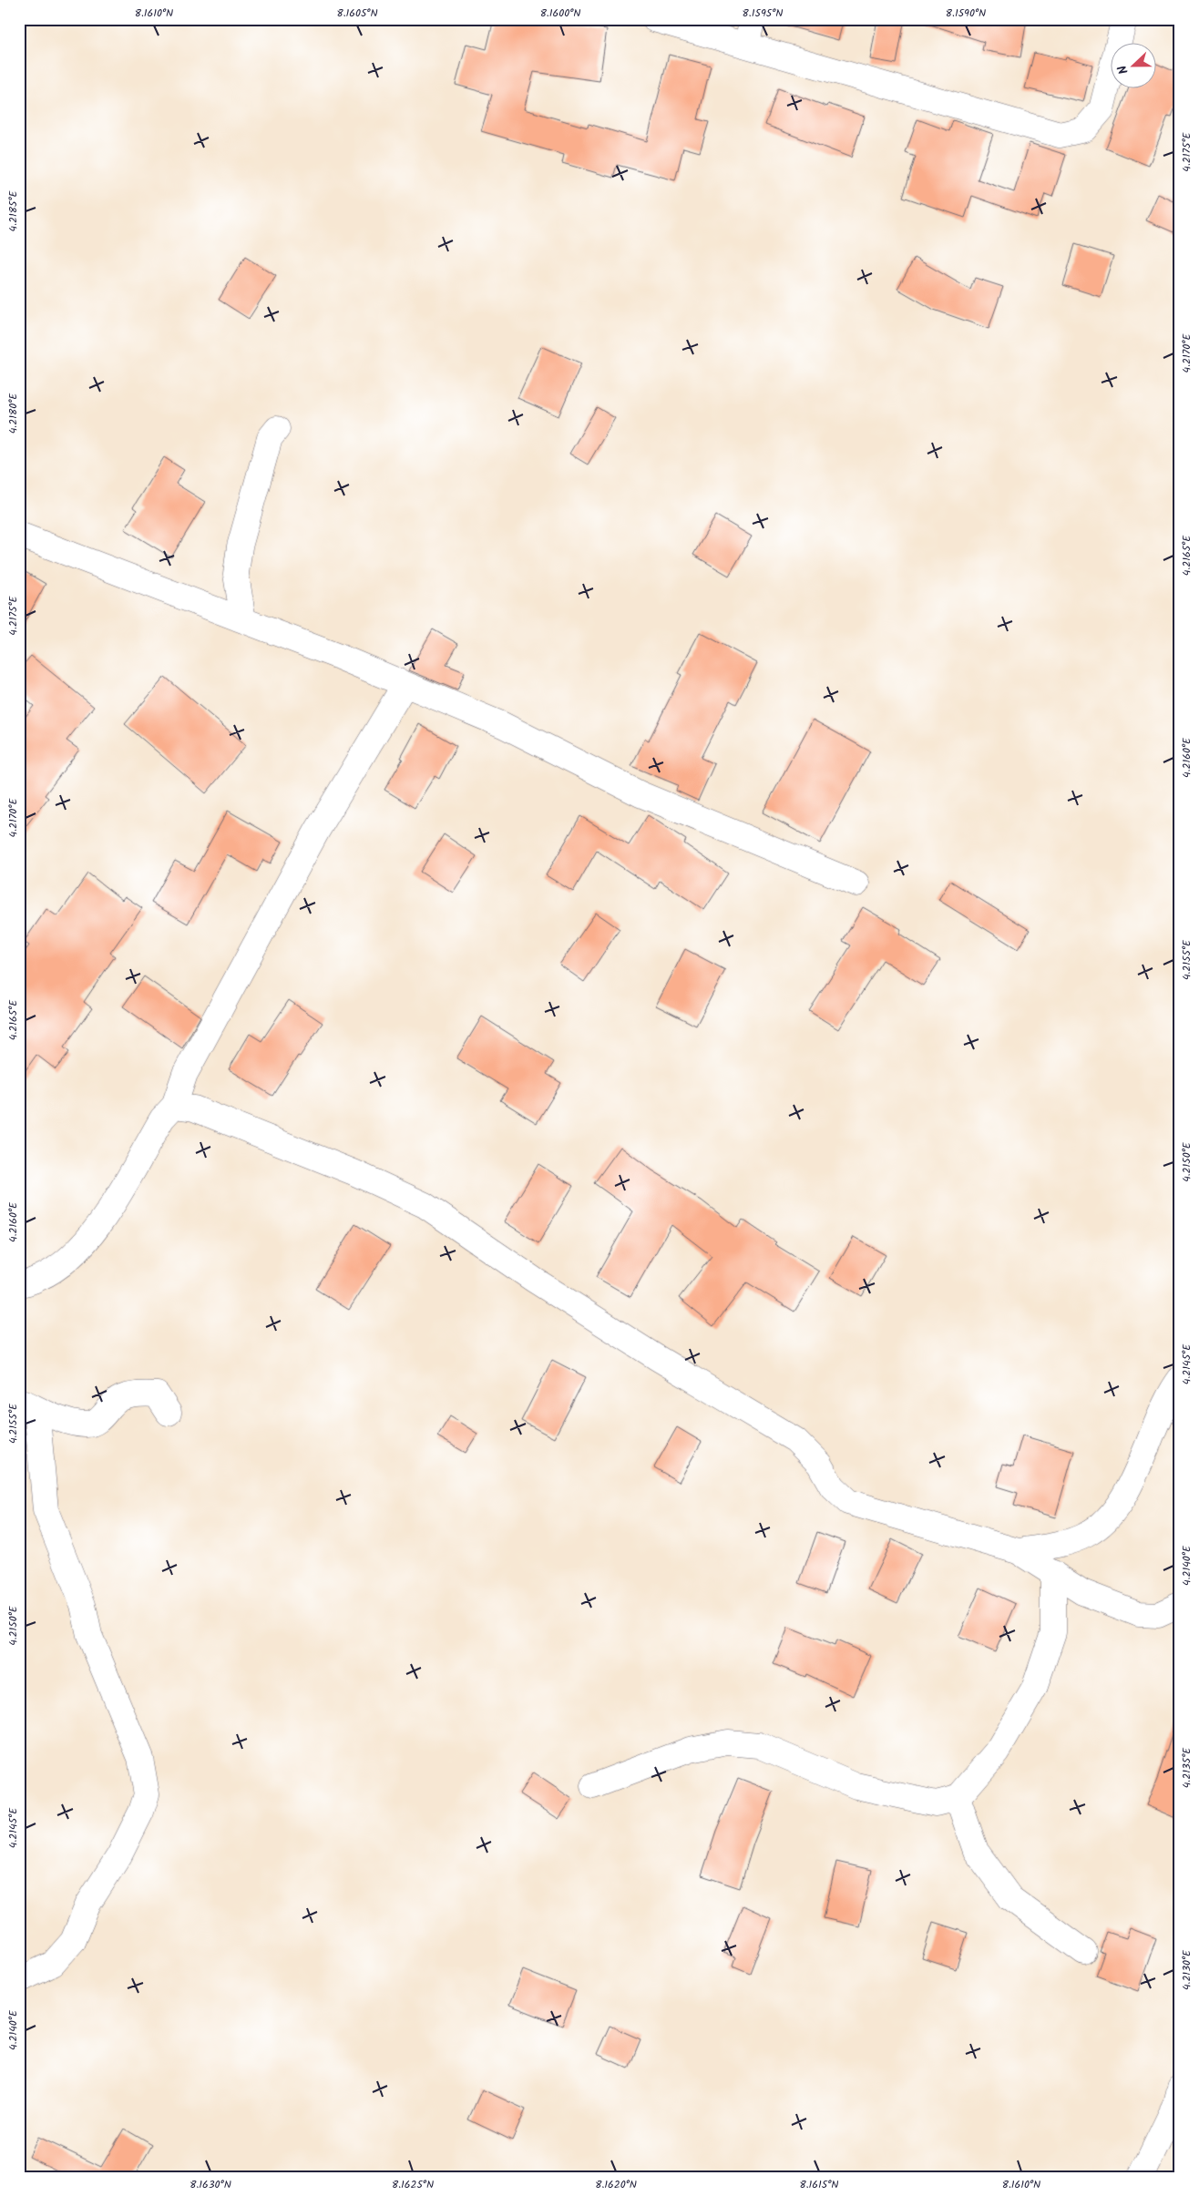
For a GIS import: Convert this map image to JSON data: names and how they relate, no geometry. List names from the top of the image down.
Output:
{
  "north": "left",
  "coordinates": [
    "8.1610°N",
    "8.1605°N",
    "8.1600°N",
    "8.1595°N",
    "8.1590°N",
    "4.2175°E",
    "4.2185°E",
    "4.2170°E",
    "4.2180°E",
    "4.2165°E",
    "4.2160°E",
    "4.2155°E",
    "4.2150°E",
    "4.2145°E",
    "4.2140°E",
    "4.2135°E",
    "4.2130°E",
    "8.1630°N",
    "8.1625°N",
    "8.1620°N",
    "8.1615°N"
  ]
}
